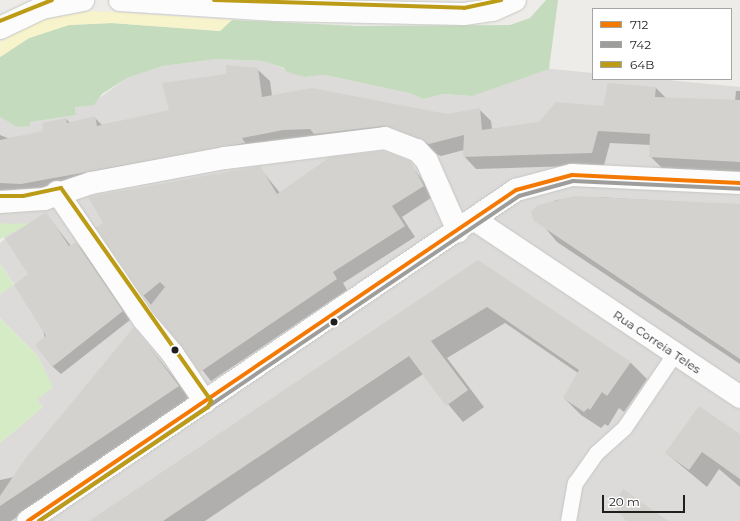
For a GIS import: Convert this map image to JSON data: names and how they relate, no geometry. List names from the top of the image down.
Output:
{
  "streets": {
    "street": ["Rua Correia Teles"]
  },
  "lines": ["transit line 64B", "transit line 712", "transit line 742"],
  "legend": ["712", "742", "64B"],
  "scale_bar": "20 m"
}
